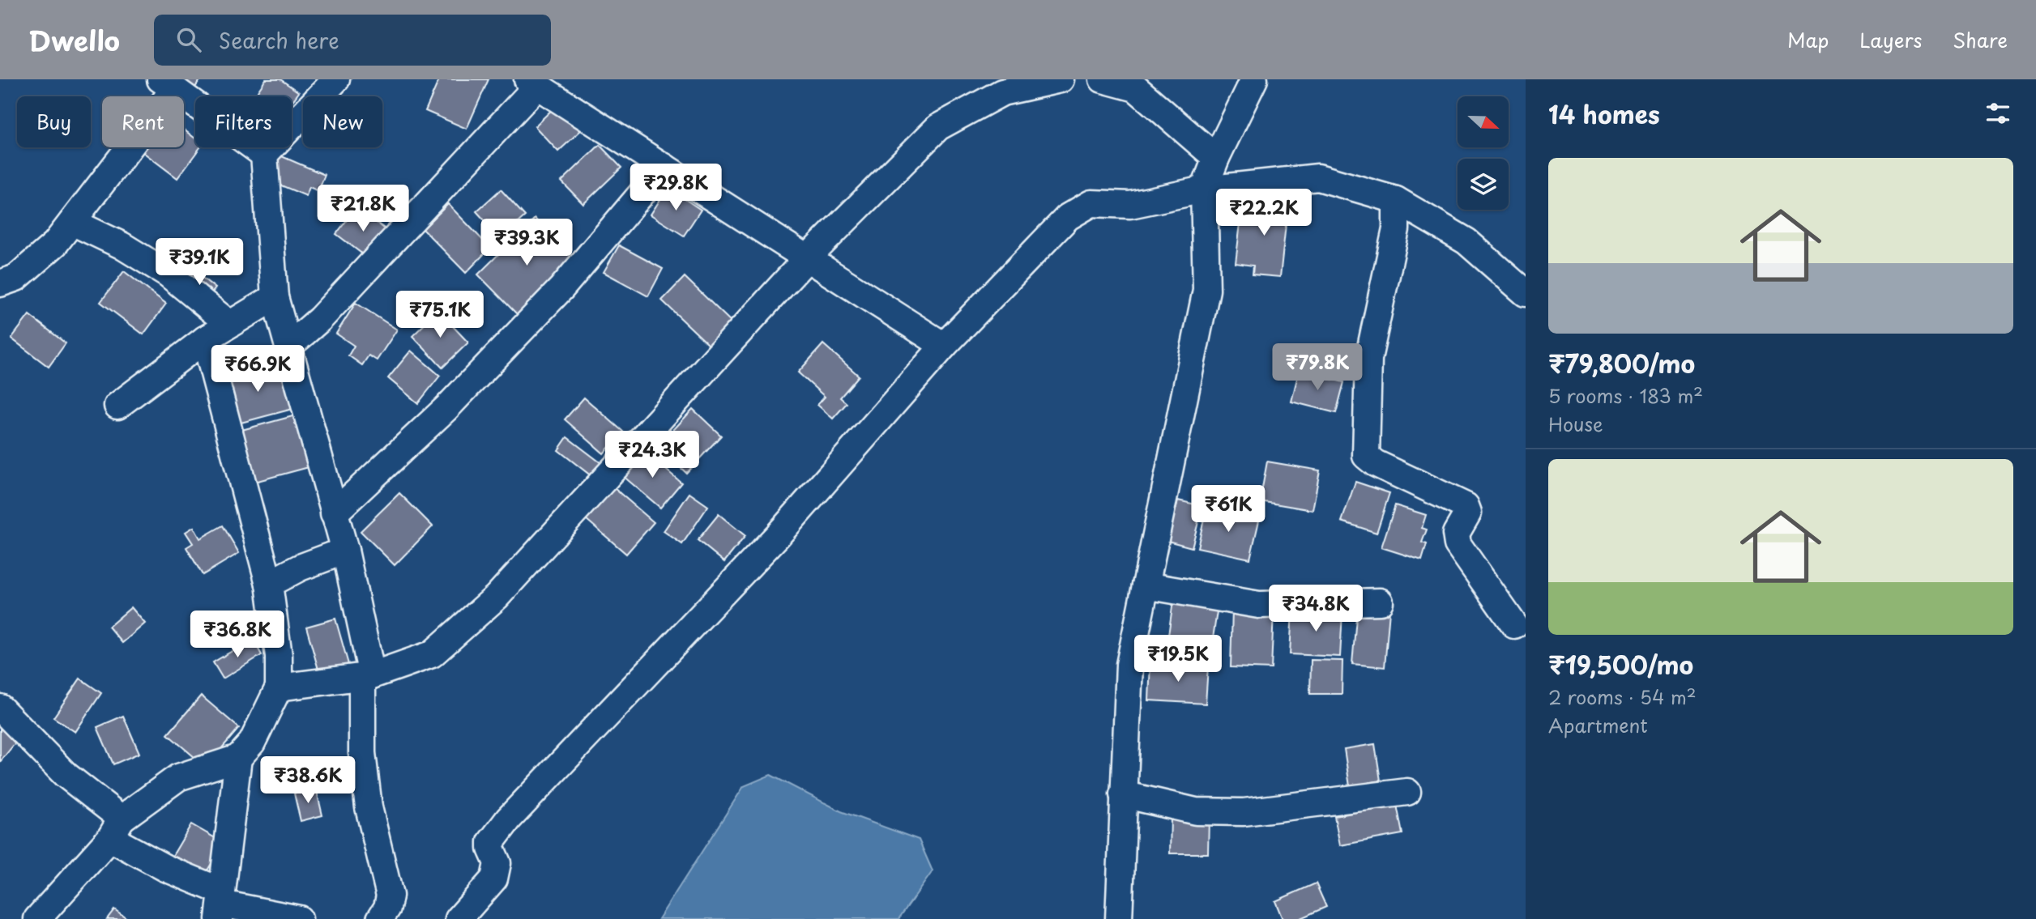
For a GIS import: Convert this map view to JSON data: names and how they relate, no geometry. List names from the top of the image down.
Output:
{
  "north": "right",
  "page": {
    "header": "Dwello",
    "search": "Search here",
    "nav": ["Map", "Layers", "Share"],
    "heading": "14 homes",
    "chip": [
      "Buy",
      "Rent",
      "Filters",
      "New"
    ],
    "list": [
      {
        "name": "₹79,800/mo",
        "note": "5 rooms · 183 m² · House"
      },
      {
        "name": "₹19,500/mo",
        "note": "2 rooms · 54 m² · Apartment"
      }
    ],
    "price": [
      "₹29.8K",
      "₹21.8K",
      "₹22.2K",
      "₹39.3K",
      "₹39.1K",
      "₹75.1K",
      "₹79.8K",
      "₹66.9K",
      "₹24.3K",
      "₹61K",
      "₹34.8K",
      "₹36.8K",
      "₹19.5K",
      "₹38.6K"
    ]
  }
}
